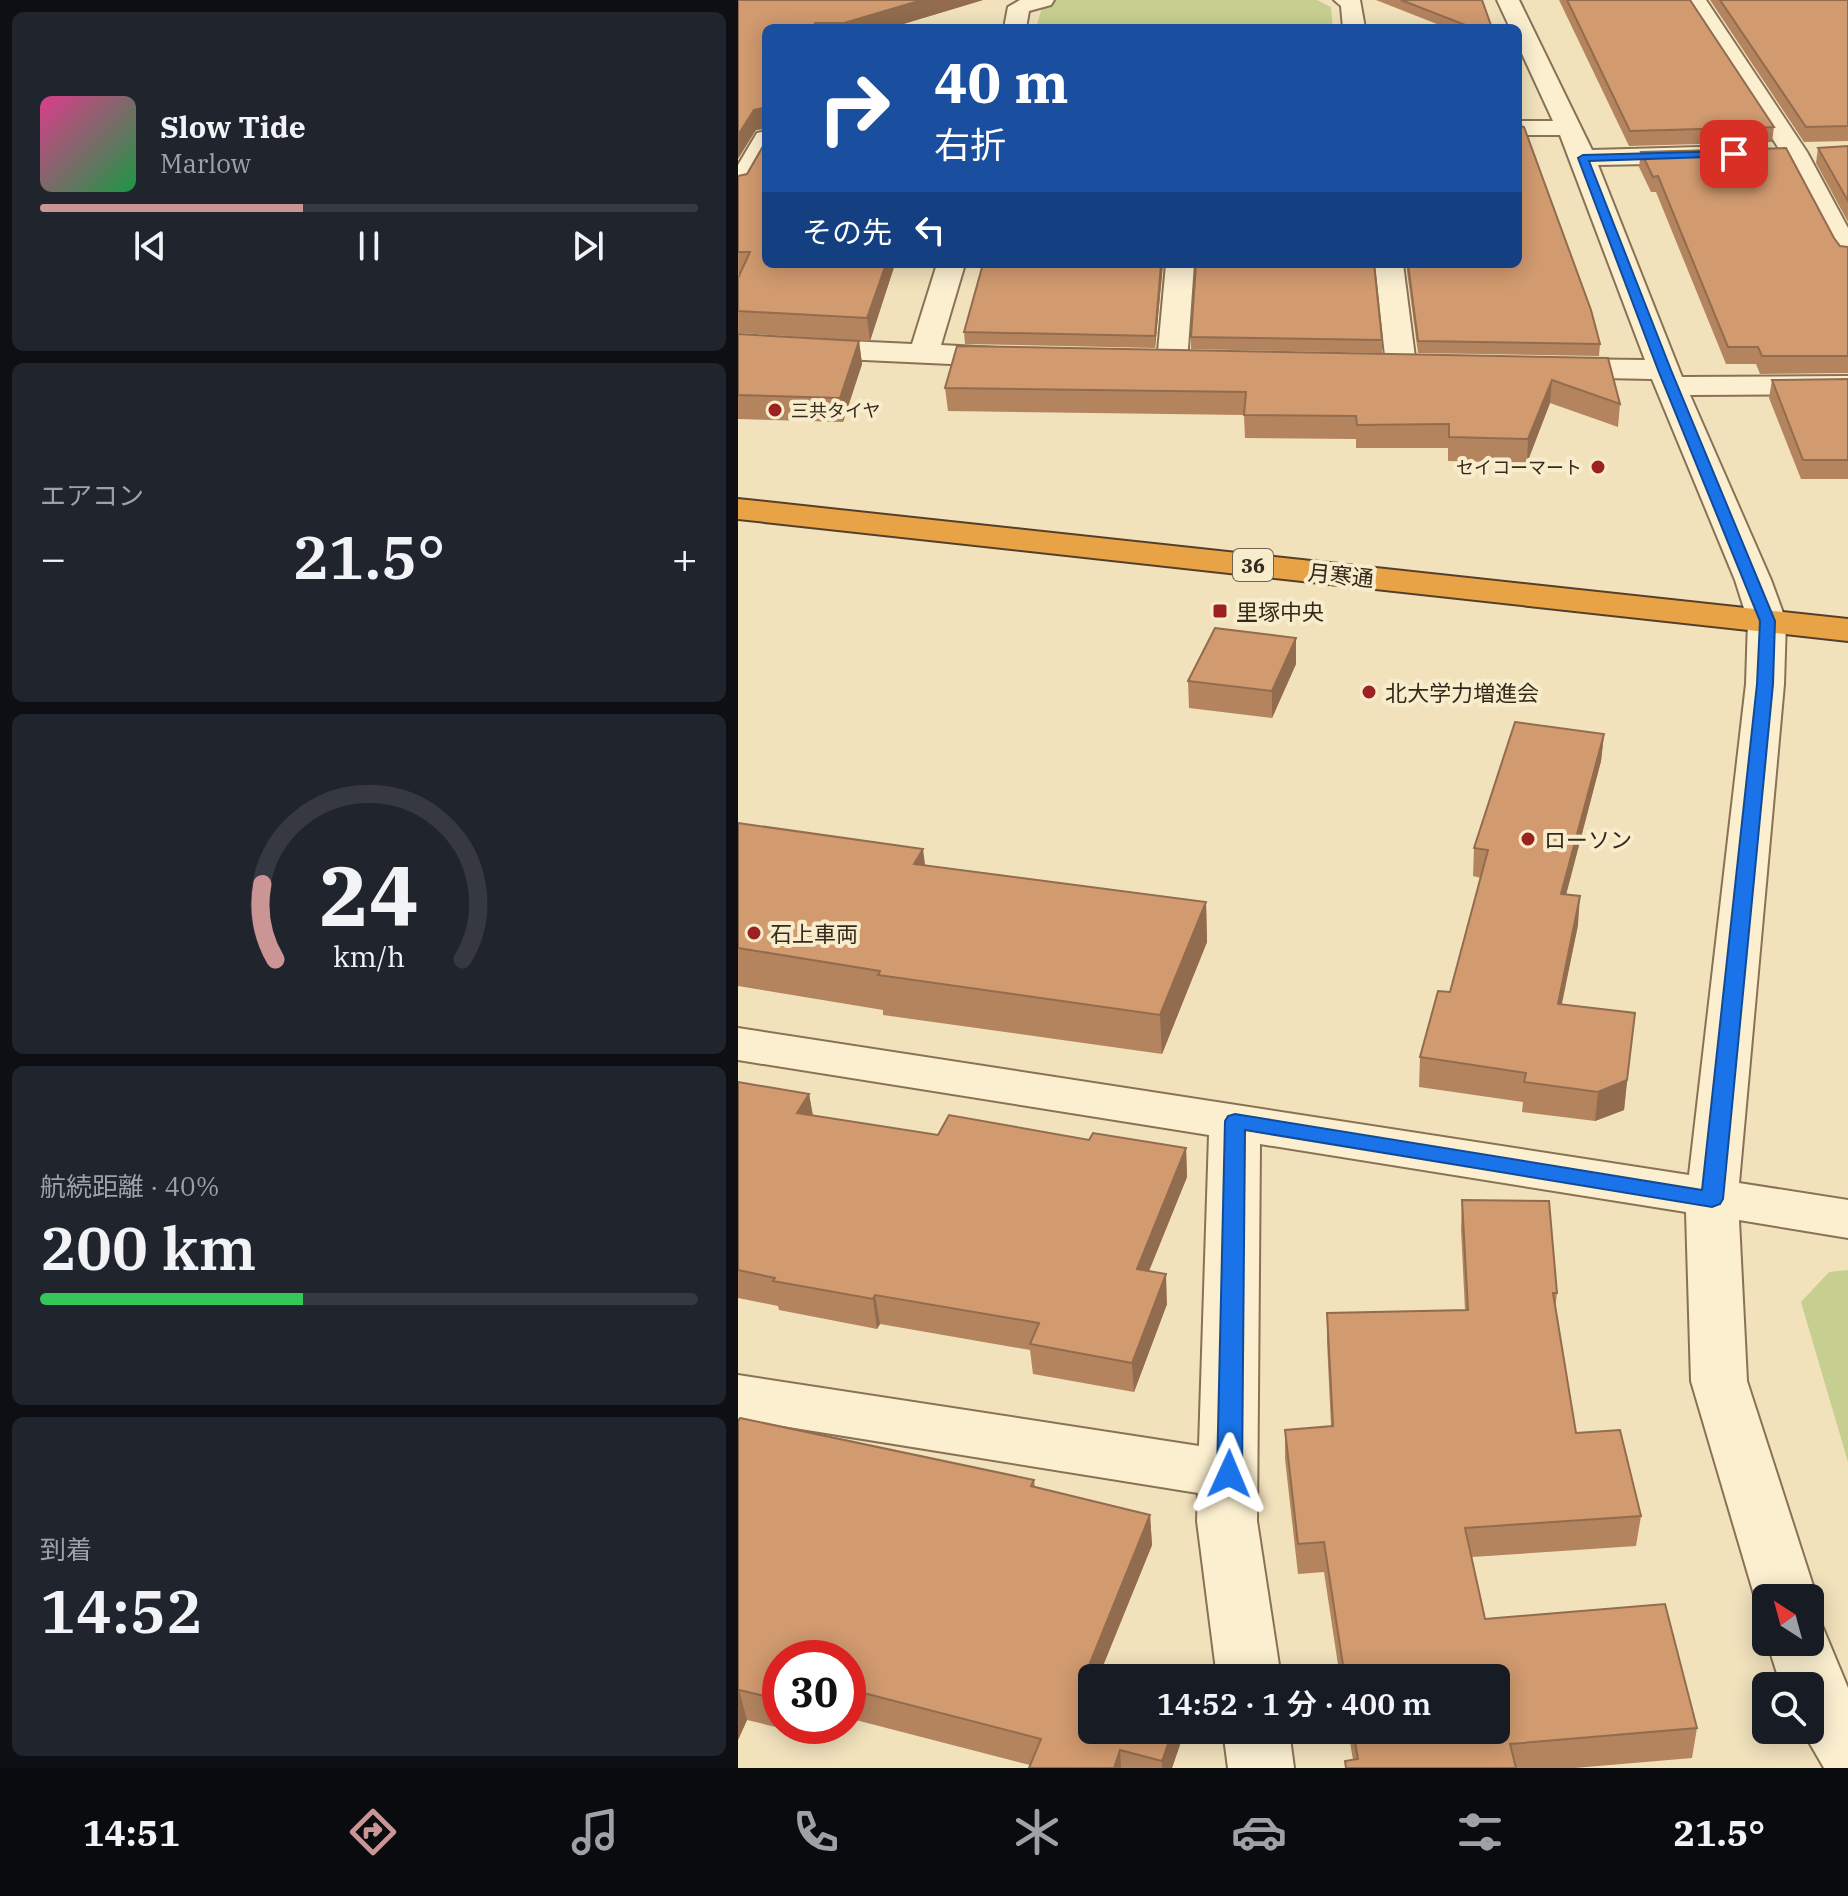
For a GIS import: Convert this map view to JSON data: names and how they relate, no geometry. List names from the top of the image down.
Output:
{
  "streets": {
    "highway": ["36", "月寒通"]
  },
  "places": {
    "other": [
      "三共タイヤ",
      "セイコーマート",
      "北大学力増進会",
      "ローソン",
      "石上車両"
    ],
    "transit": ["里塚中央"]
  },
  "north": "top left",
  "page": {
    "turn": ["40 m", "右折"],
    "song": ["Slow Tide", "Marlow"],
    "then": "その先",
    "tile": [
      "エアコン",
      ["航続距離 · 40%", "200 km"],
      ["到着", "14:52"]
    ],
    "heat": ["−", "21.5°", "+"],
    "limit": "30",
    "trip": "14:52 · 1 分 · 400 m",
    "tabs": ["14:51", "21.5°"],
    "gauge": ["24", "km/h"]
  }
}
